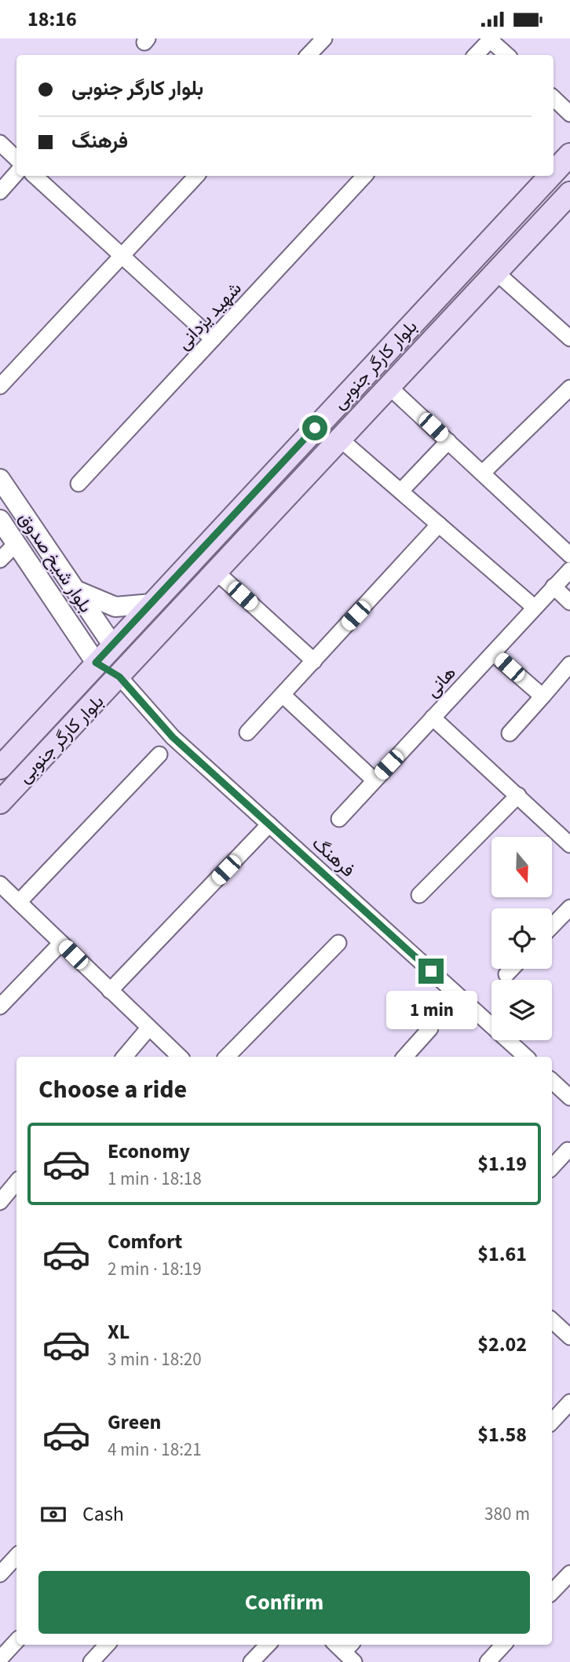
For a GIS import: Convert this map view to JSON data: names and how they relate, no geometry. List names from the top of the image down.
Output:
{
  "streets": {
    "main road": ["بلوار کارگر جنوبی"],
    "street": [
      "شهید یزدانی",
      "بلوار شیخ صدوق",
      "هانی",
      "فرهنگ"
    ]
  },
  "crossings": [
    ["بلوار کارگر جنوبی", "بلوار شیخ صدوق"],
    ["بلوار کارگر جنوبی", "فرهنگ"]
  ],
  "north": "bottom",
  "page": {
    "status": "18:16",
    "banner": ["بلوار کارگر جنوبی", "فرهنگ"],
    "bubble": "1 min",
    "heading": "Choose a ride",
    "list": [
      {
        "name": "Economy",
        "note": "1 min · 18:18",
        "value": "$1.19"
      },
      {
        "name": "Comfort",
        "note": "2 min · 18:19",
        "value": "$1.61"
      },
      {
        "name": "XL",
        "note": "3 min · 18:20",
        "value": "$2.02"
      },
      {
        "name": "Green",
        "note": "4 min · 18:21",
        "value": "$1.58"
      }
    ],
    "pay": ["Cash", "380 m"],
    "buttons": "Confirm"
  }
}
